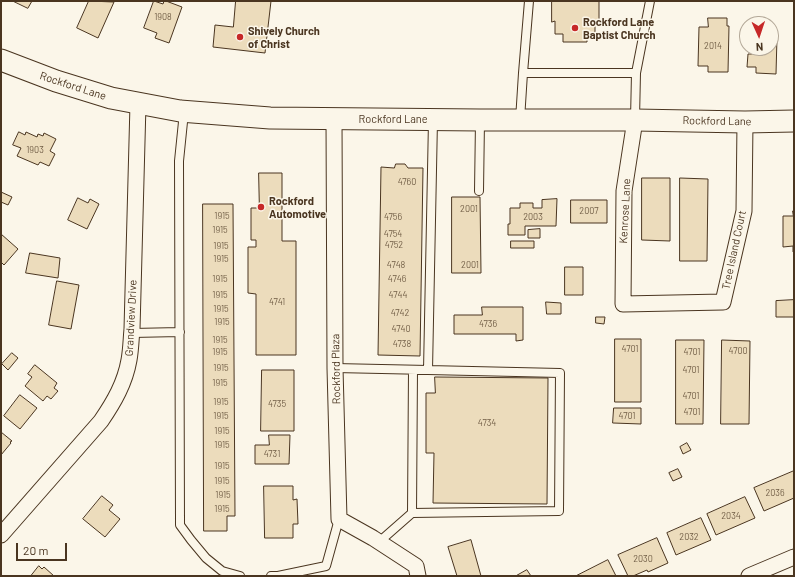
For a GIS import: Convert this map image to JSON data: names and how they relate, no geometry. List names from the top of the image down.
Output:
{
  "streets": {
    "main road": ["Rockford Lane"],
    "street": [
      "Kenrose Lane",
      "Tree Island Court",
      "Grandview Drive",
      "Rockford Plaza"
    ]
  },
  "crossings": [
    ["Rockford Lane", "Kenrose Lane"],
    ["Rockford Lane", "Tree Island Court"],
    ["Rockford Lane", "Grandview Drive"],
    ["Rockford Lane", "Rockford Plaza"],
    ["Kenrose Lane", "Tree Island Court"]
  ],
  "places": ["Rockford Lane Baptist Church", "Shively Church of Christ", "Rockford Automotive"],
  "house_numbers": [
    "1908",
    "2014",
    "1903",
    "4760",
    "2001",
    "2007",
    "1915",
    "4756",
    "2003",
    "1915",
    "4754",
    "4752",
    "1915",
    "1915",
    "4748",
    "2001",
    "1915",
    "4746",
    "1915",
    "4744",
    "4741",
    "1915",
    "4742",
    "1915",
    "4736",
    "4740",
    "1915",
    "4738",
    "4701",
    "4700",
    "1915",
    "4701",
    "1915",
    "4701",
    "1915",
    "4701",
    "1915",
    "4735",
    "4701",
    "1915",
    "4701",
    "4734",
    "1915",
    "1915",
    "4731",
    "1915",
    "1915",
    "2036",
    "1915",
    "1915",
    "2034",
    "2032",
    "2030"
  ],
  "scale_bar": "20 m",
  "north": "bottom"
}
